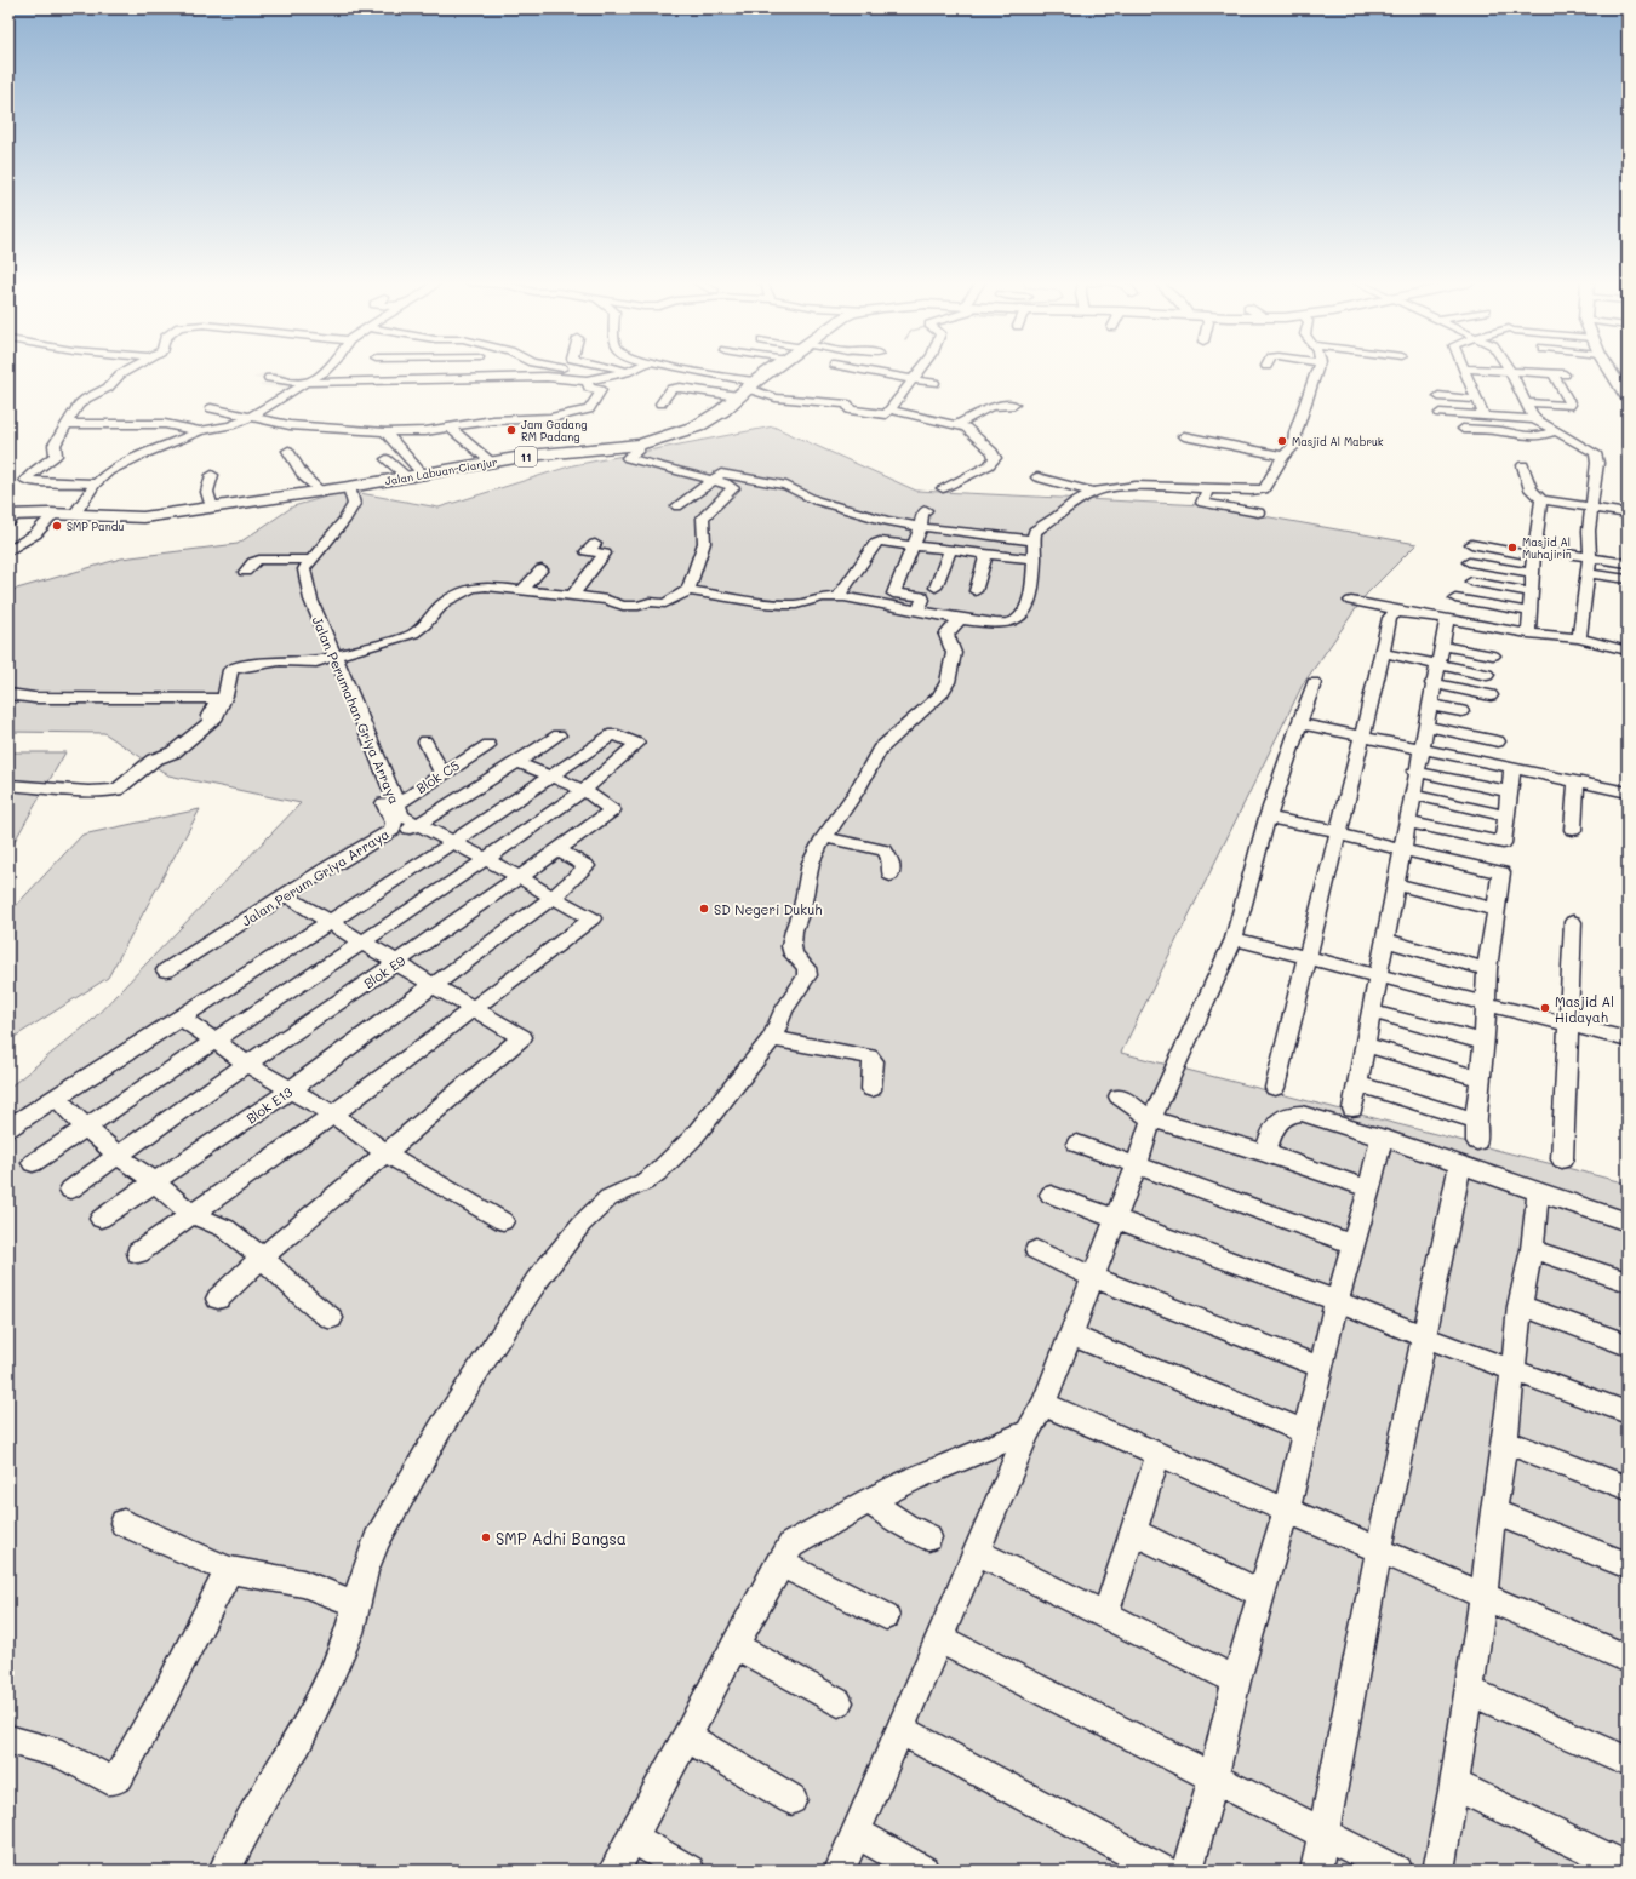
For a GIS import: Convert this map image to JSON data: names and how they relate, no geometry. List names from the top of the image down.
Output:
{
  "streets": {
    "highway": ["11", "Jalan Labuan-Cianjur"],
    "street": [
      "Jalan Perumahan Griya Arraya",
      "Blok C5",
      "Jalan Perum Griya Arraya",
      "Blok E9",
      "Blok E13"
    ]
  },
  "crossings": [
    ["Jalan Perumahan Griya Arraya", "Blok C5"],
    ["Jalan Perumahan Griya Arraya", "Jalan Perum Griya Arraya"],
    ["Jalan Perumahan Griya Arraya", "Blok E9"],
    ["Jalan Perumahan Griya Arraya", "Blok E13"],
    ["Blok C5", "Jalan Perum Griya Arraya"],
    ["Blok E9", "Blok E13"]
  ],
  "places": [
    "Jam Gadang RM Padang",
    "Masjid Al Mabruk",
    "SMP Pandu",
    "Masjid Al Muhajirin",
    "SD Negeri Dukuh",
    "Masjid Al Hidayah",
    "SMP Adhi Bangsa"
  ]
}
